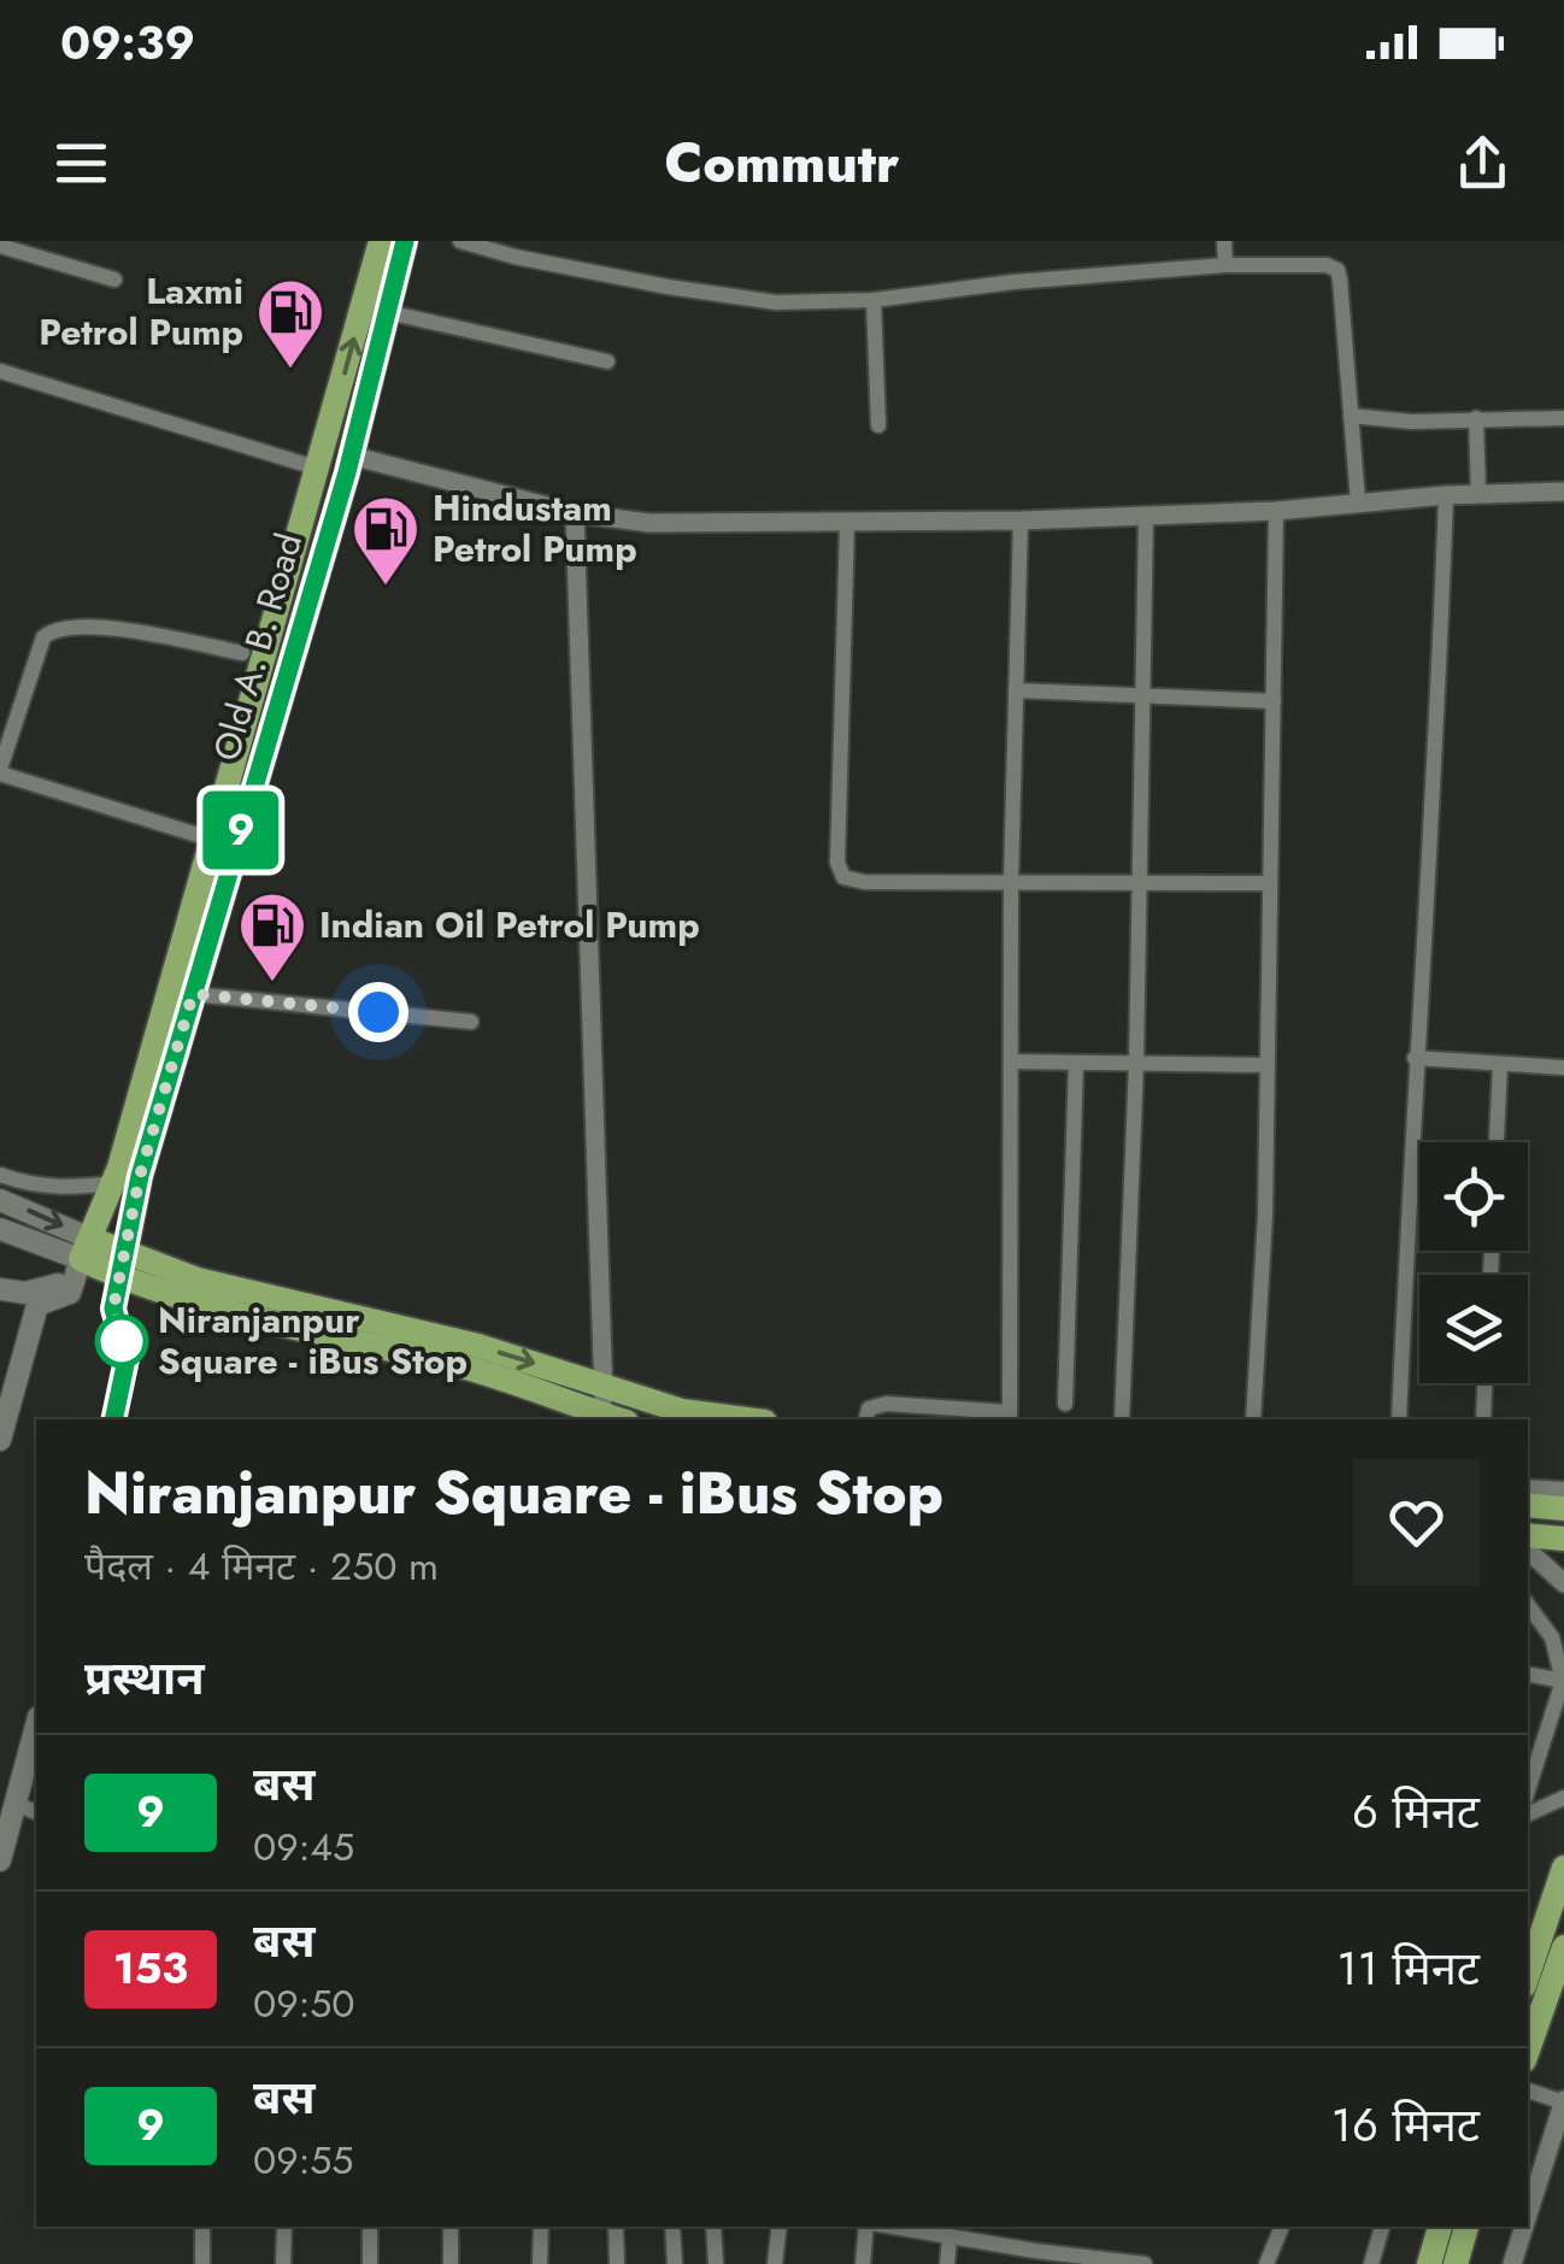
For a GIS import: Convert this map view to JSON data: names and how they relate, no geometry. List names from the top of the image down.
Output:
{
  "streets": {
    "main road": ["Old A. B. Road"]
  },
  "places": {
    "fuel station": ["Laxmi Petrol Pump", "Hindustam Petrol Pump", "Indian Oil Petrol Pump"],
    "other": ["Niranjanpur Square - iBus Stop"]
  },
  "lines": ["bus line 9"],
  "page": {
    "status": "09:39",
    "header": "Commutr",
    "on_map": "9",
    "heading": [
      ["Niranjanpur Square - iBus Stop", "पैदल · 4 मिनट · 250 m"],
      "प्रस्थान"
    ],
    "list": [
      {
        "mark": "9",
        "name": "बस",
        "note": "09:45",
        "value": "6 मिनट"
      },
      {
        "mark": "153",
        "name": "बस",
        "note": "09:50",
        "value": "11 मिनट"
      },
      {
        "mark": "9",
        "name": "बस",
        "note": "09:55",
        "value": "16 मिनट"
      }
    ]
  }
}
